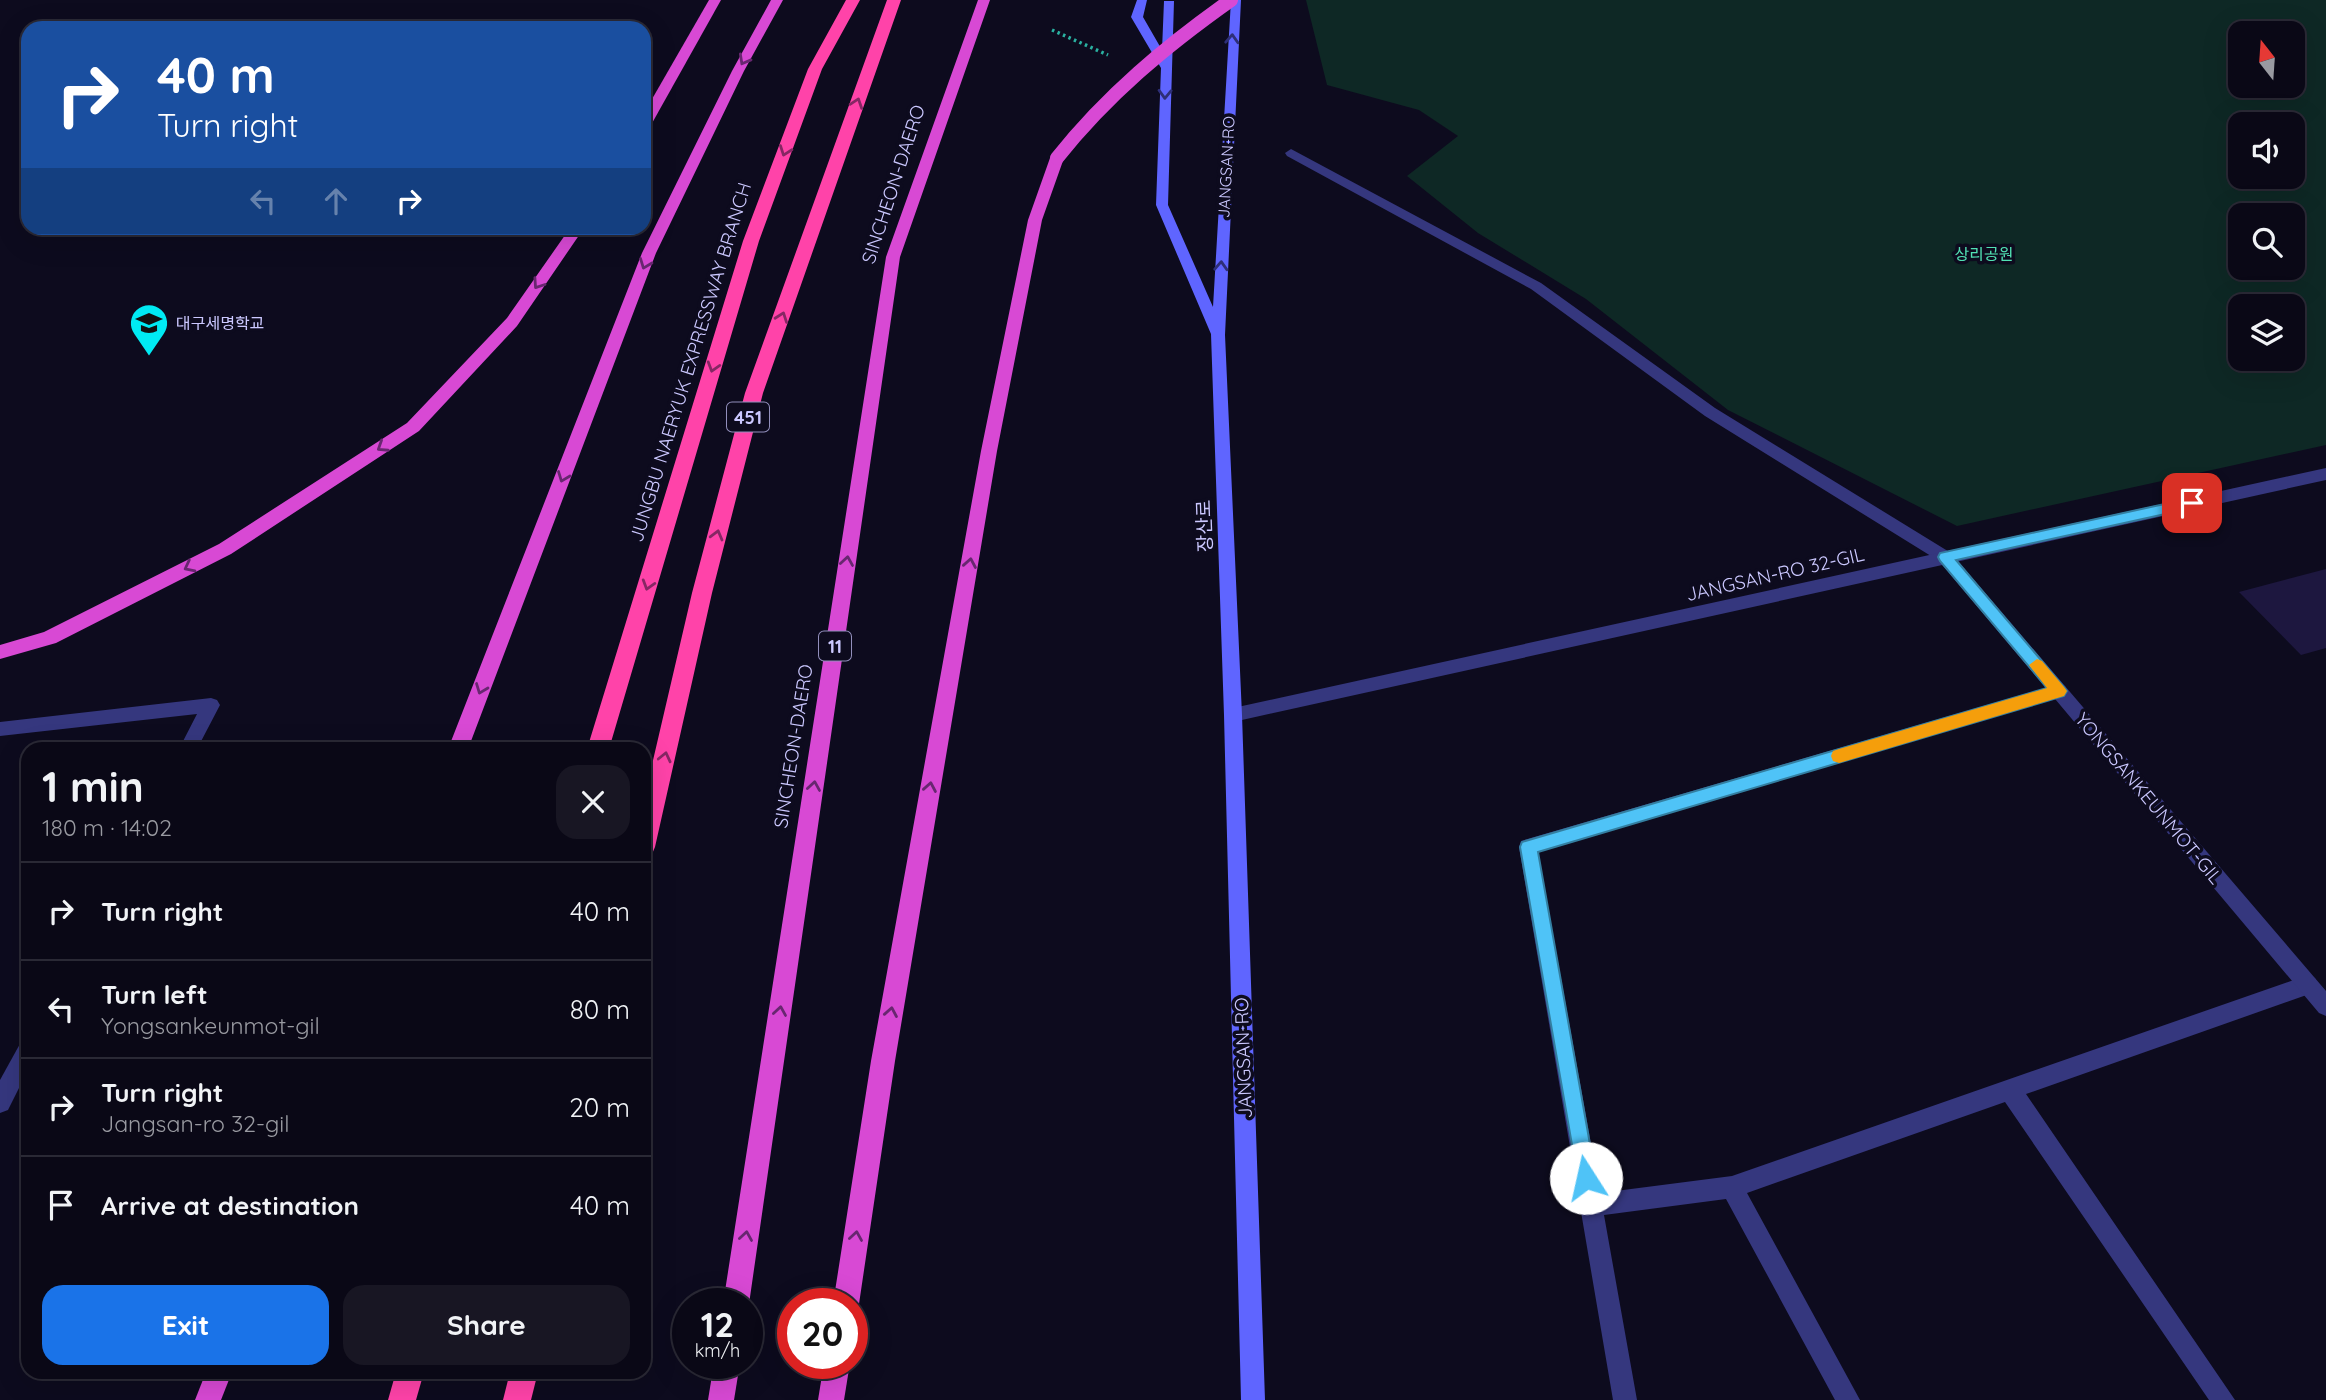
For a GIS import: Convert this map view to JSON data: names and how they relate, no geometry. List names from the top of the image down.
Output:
{
  "streets": {
    "highway": [
      "SINCHEON-DAERO",
      "JUNGBU NAERYUK EXPRESSWAY BRANCH",
      "451",
      "11"
    ],
    "main road": ["JANGSAN-RO", "장산로"],
    "street": ["JANGSAN-RO 32-GIL", "YONGSANKEUNMOT-GIL"]
  },
  "crossings": [
    ["JANGSAN-RO", "장산로"],
    ["JANGSAN-RO", "JANGSAN-RO 32-GIL"],
    ["장산로", "JANGSAN-RO 32-GIL"],
    ["JANGSAN-RO 32-GIL", "YONGSANKEUNMOT-GIL"]
  ],
  "parks": ["상리공원"],
  "places": {
    "school or university": ["대구세명학교"]
  },
  "north": "top",
  "page": {
    "turn": ["40 m", "Turn right"],
    "heading": ["1 min", "180 m · 14:02"],
    "list": [
      {
        "name": "Turn right",
        "value": "40 m"
      },
      {
        "name": "Turn left",
        "note": "Yongsankeunmot-gil",
        "value": "80 m"
      },
      {
        "name": "Turn right",
        "note": "Jangsan-ro 32-gil",
        "value": "20 m"
      },
      {
        "name": "Arrive at destination",
        "value": "40 m"
      }
    ],
    "buttons": ["Exit", "Share"],
    "speed": "12 km/h",
    "limit": "20"
  }
}
